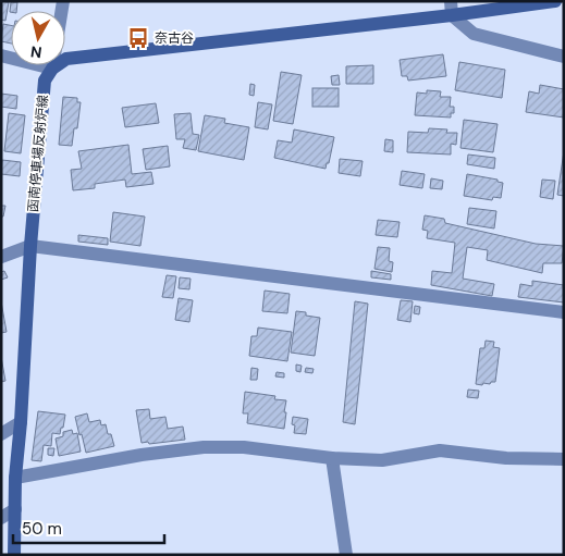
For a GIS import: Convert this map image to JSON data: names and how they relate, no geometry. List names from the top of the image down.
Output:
{
  "streets": {
    "main road": ["函南停車場反射炉線"]
  },
  "places": {
    "bus stop": ["奈古谷"]
  },
  "scale_bar": "50 m",
  "north": "bottom"
}
